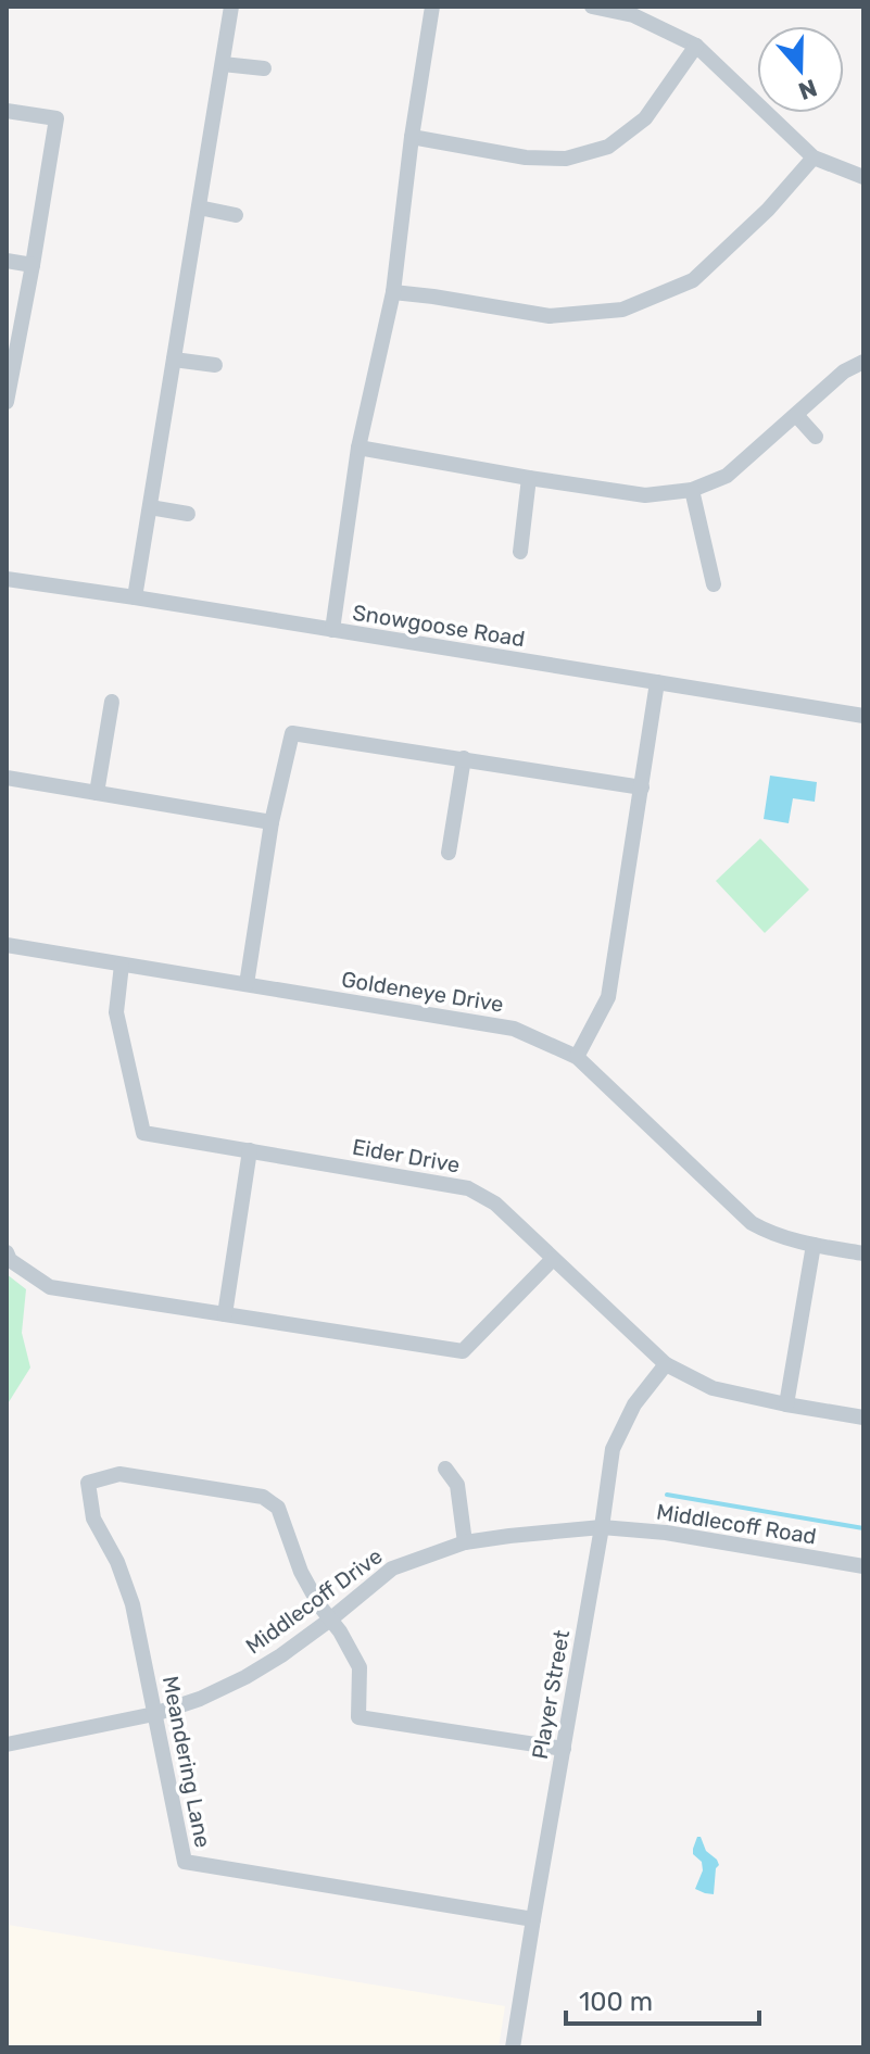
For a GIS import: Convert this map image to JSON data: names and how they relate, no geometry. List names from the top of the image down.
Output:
{
  "streets": {
    "street": [
      "Snowgoose Road",
      "Goldeneye Drive",
      "Eider Drive",
      "Middlecoff Road",
      "Middlecoff Drive",
      "Player Street",
      "Meandering Lane"
    ]
  },
  "crossings": [
    ["Goldeneye Drive", "Eider Drive"],
    ["Eider Drive", "Player Street"],
    ["Middlecoff Road", "Middlecoff Drive"],
    ["Middlecoff Road", "Player Street"],
    ["Middlecoff Drive", "Player Street"],
    ["Middlecoff Drive", "Meandering Lane"],
    ["Player Street", "Meandering Lane"]
  ],
  "scale_bar": "100 m",
  "north": "bottom"
}
